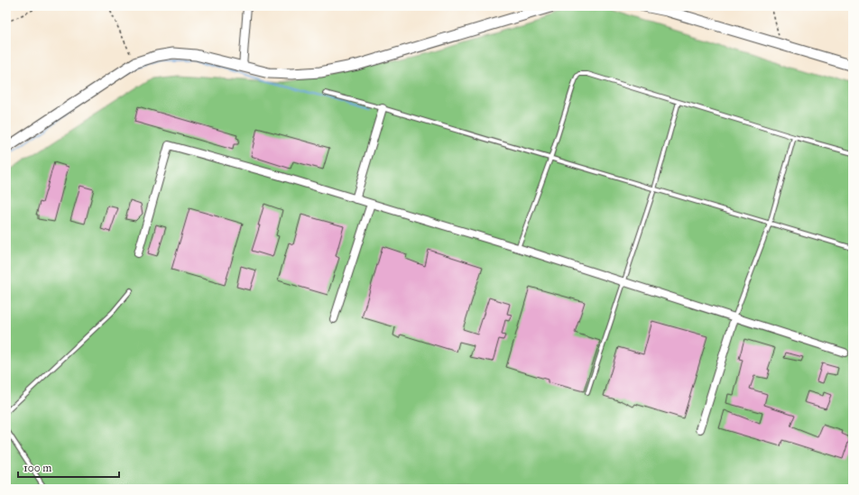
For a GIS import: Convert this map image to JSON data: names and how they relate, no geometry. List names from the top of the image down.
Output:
{
  "scale_bar": "100 m"
}
